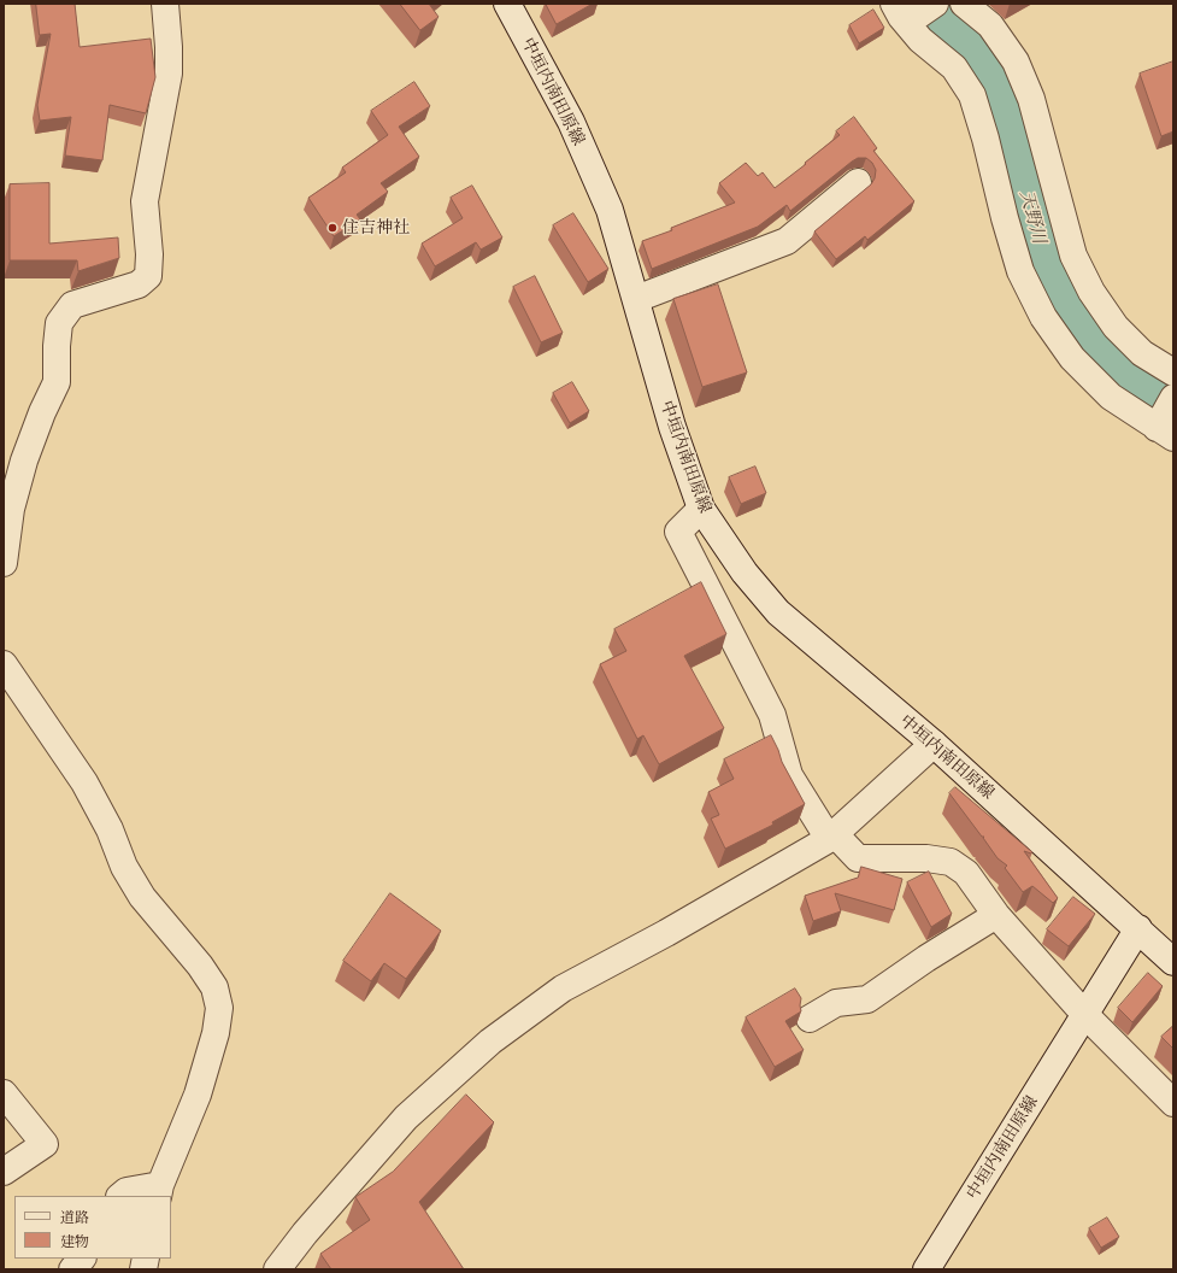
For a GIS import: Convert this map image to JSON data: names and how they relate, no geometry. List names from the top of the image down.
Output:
{
  "streets": {
    "street": ["中垣内南田原線"]
  },
  "water": ["天野川"],
  "places": ["住吉神社"],
  "legend": ["道路", "建物"]
}
